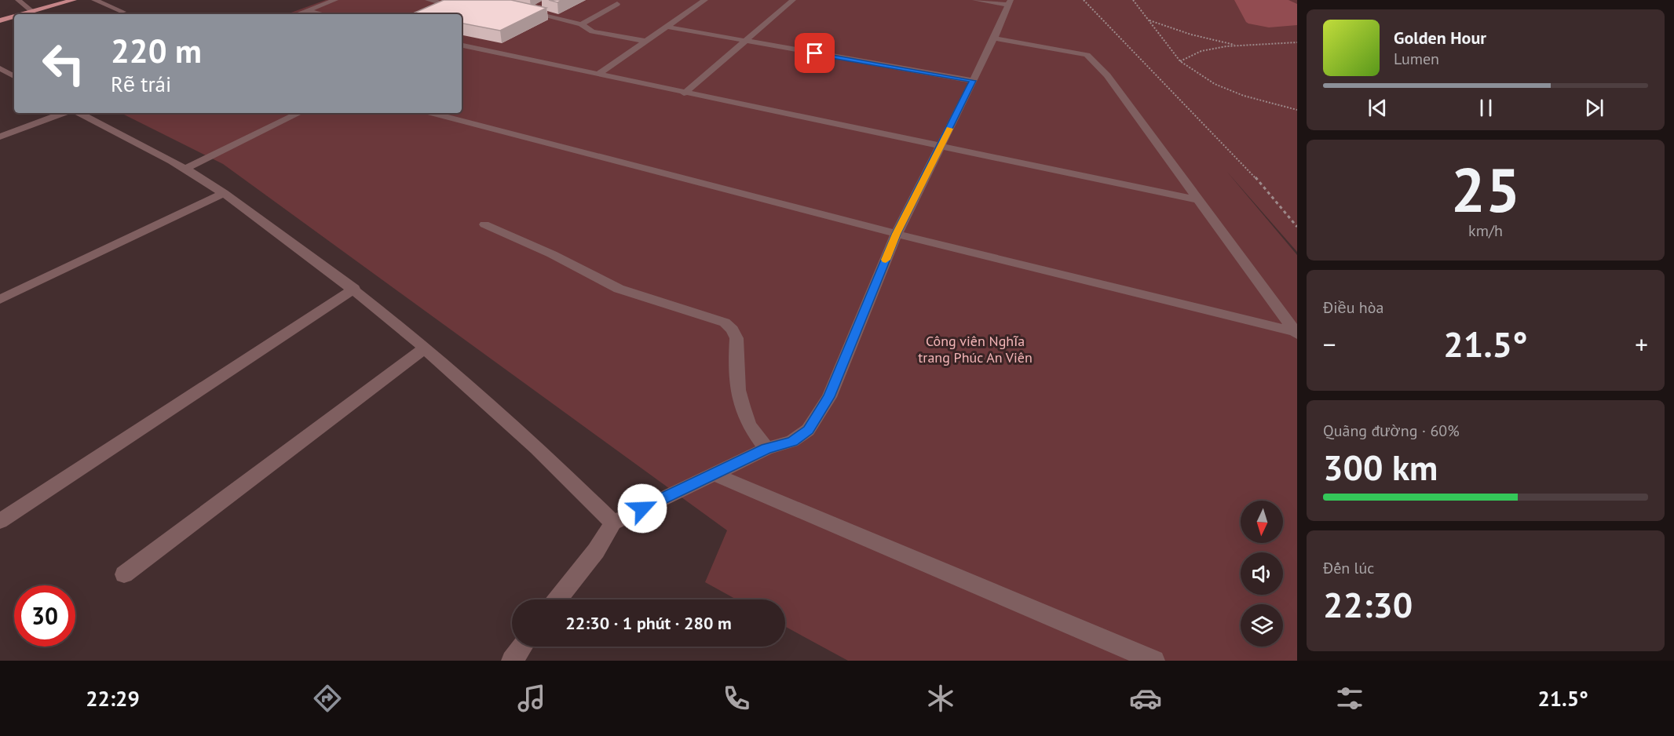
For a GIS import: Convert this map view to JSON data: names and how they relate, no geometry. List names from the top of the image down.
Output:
{
  "parks": ["Công viên Nghĩa trang Phúc An Viên"],
  "north": "bottom",
  "page": {
    "turn": ["220 m", "Rẽ trái"],
    "song": ["Golden Hour", "Lumen"],
    "tile": [
      ["25", "km/h"],
      "Điều hòa",
      ["Quãng đường · 60%", "300 km"],
      ["Đến lúc", "22:30"]
    ],
    "heat": ["−", "21.5°", "+"],
    "limit": "30",
    "trip": "22:30 · 1 phút · 280 m",
    "tabs": ["22:29", "21.5°"]
  }
}
